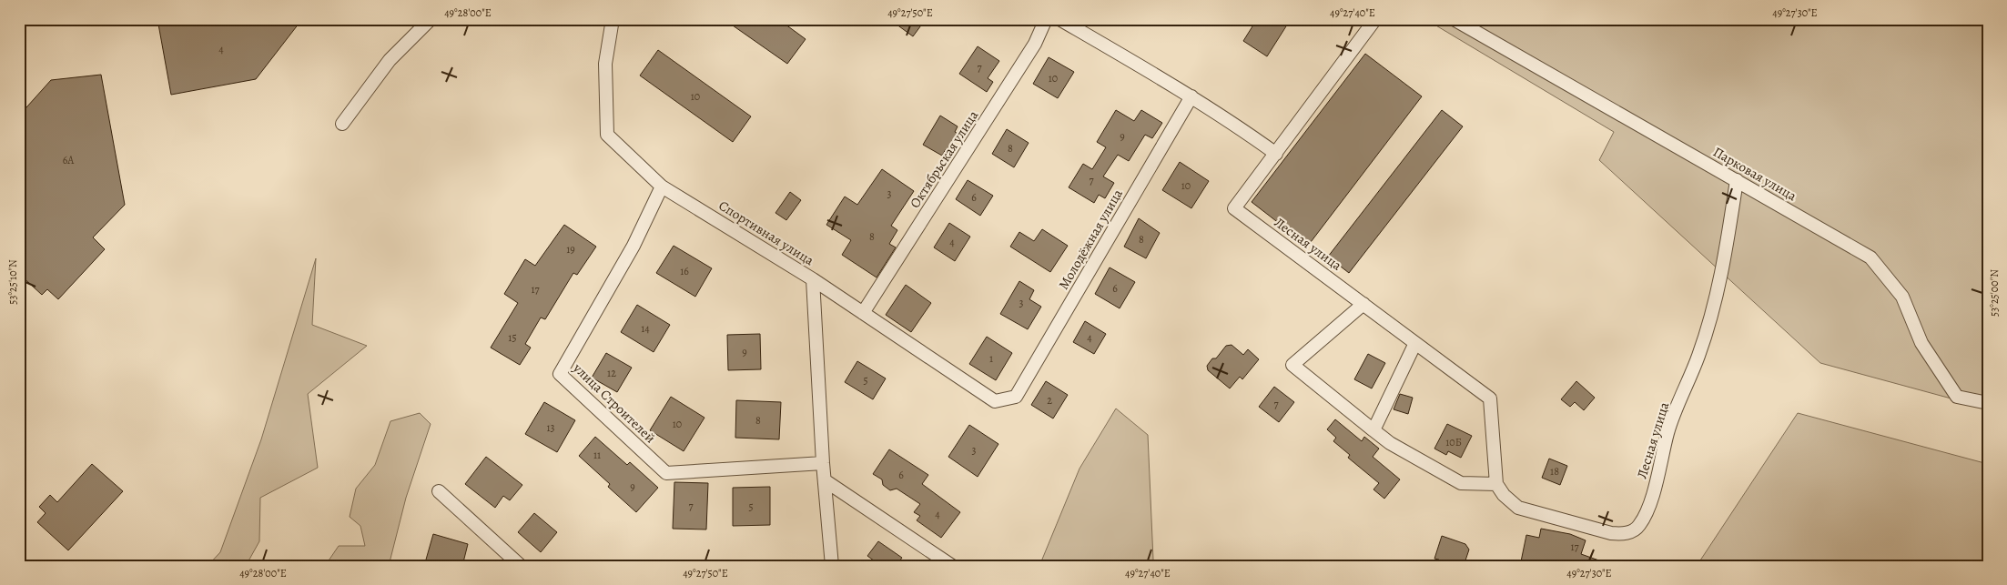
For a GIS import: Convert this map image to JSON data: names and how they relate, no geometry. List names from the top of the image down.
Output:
{
  "streets": {
    "street": [
      "Октябрьская улица",
      "Парковая улица",
      "Спортивная улица",
      "Молодёжная улица",
      "Лесная улица",
      "улица Строителей"
    ]
  },
  "crossings": [
    ["Октябрьская улица", "Спортивная улица"],
    ["Парковая улица", "Лесная улица"],
    ["Спортивная улица", "Молодёжная улица"],
    ["Спортивная улица", "улица Строителей"]
  ],
  "house_numbers": [
    "4",
    "7",
    "10",
    "10",
    "9",
    "8",
    "6А",
    "7",
    "10",
    "3",
    "6",
    "8",
    "8",
    "4",
    "19",
    "16",
    "6",
    "17",
    "3",
    "14",
    "15",
    "4",
    "9",
    "1",
    "12",
    "5",
    "2",
    "7",
    "8",
    "10",
    "13",
    "10Б",
    "3",
    "11",
    "18",
    "6",
    "9",
    "7",
    "5",
    "4",
    "17"
  ],
  "coordinates": [
    "49°28'00\"E",
    "49°27'50\"E",
    "49°27'40\"E",
    "49°27'30\"E",
    "53°25'10\"N",
    "53°25'00\"N"
  ]
}
